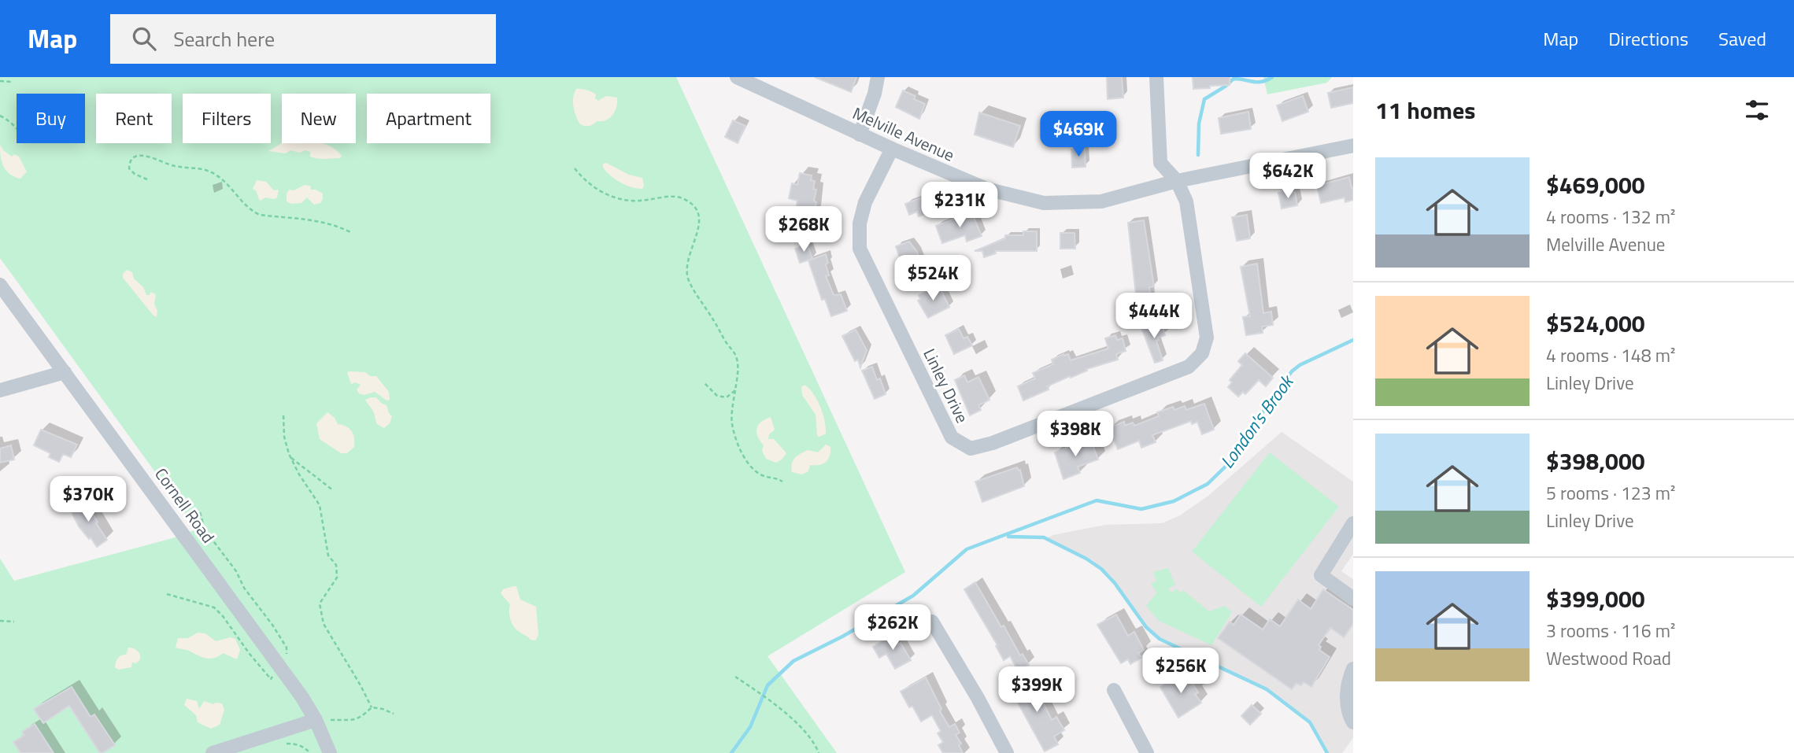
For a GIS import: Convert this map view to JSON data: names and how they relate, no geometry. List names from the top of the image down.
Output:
{
  "streets": {
    "street": ["Melville Avenue", "Linley Drive", "Cornell Road"]
  },
  "crossings": [
    ["Melville Avenue", "Linley Drive"]
  ],
  "water": ["London's Brook"],
  "page": {
    "header": "Map",
    "search": "Search here",
    "nav": ["Map", "Directions", "Saved"],
    "heading": "11 homes",
    "chip": [
      "Buy",
      "Rent",
      "Filters",
      "New",
      "Apartment"
    ],
    "price": [
      "$469K",
      "$642K",
      "$231K",
      "$268K",
      "$524K",
      "$444K",
      "$398K",
      "$370K",
      "$262K",
      "$256K",
      "$399K"
    ],
    "list": [
      {
        "name": "$469,000",
        "note": "4 rooms · 132 m² · Melville Avenue"
      },
      {
        "name": "$524,000",
        "note": "4 rooms · 148 m² · Linley Drive"
      },
      {
        "name": "$398,000",
        "note": "5 rooms · 123 m² · Linley Drive"
      },
      {
        "name": "$399,000",
        "note": "3 rooms · 116 m² · Westwood Road"
      }
    ]
  }
}
